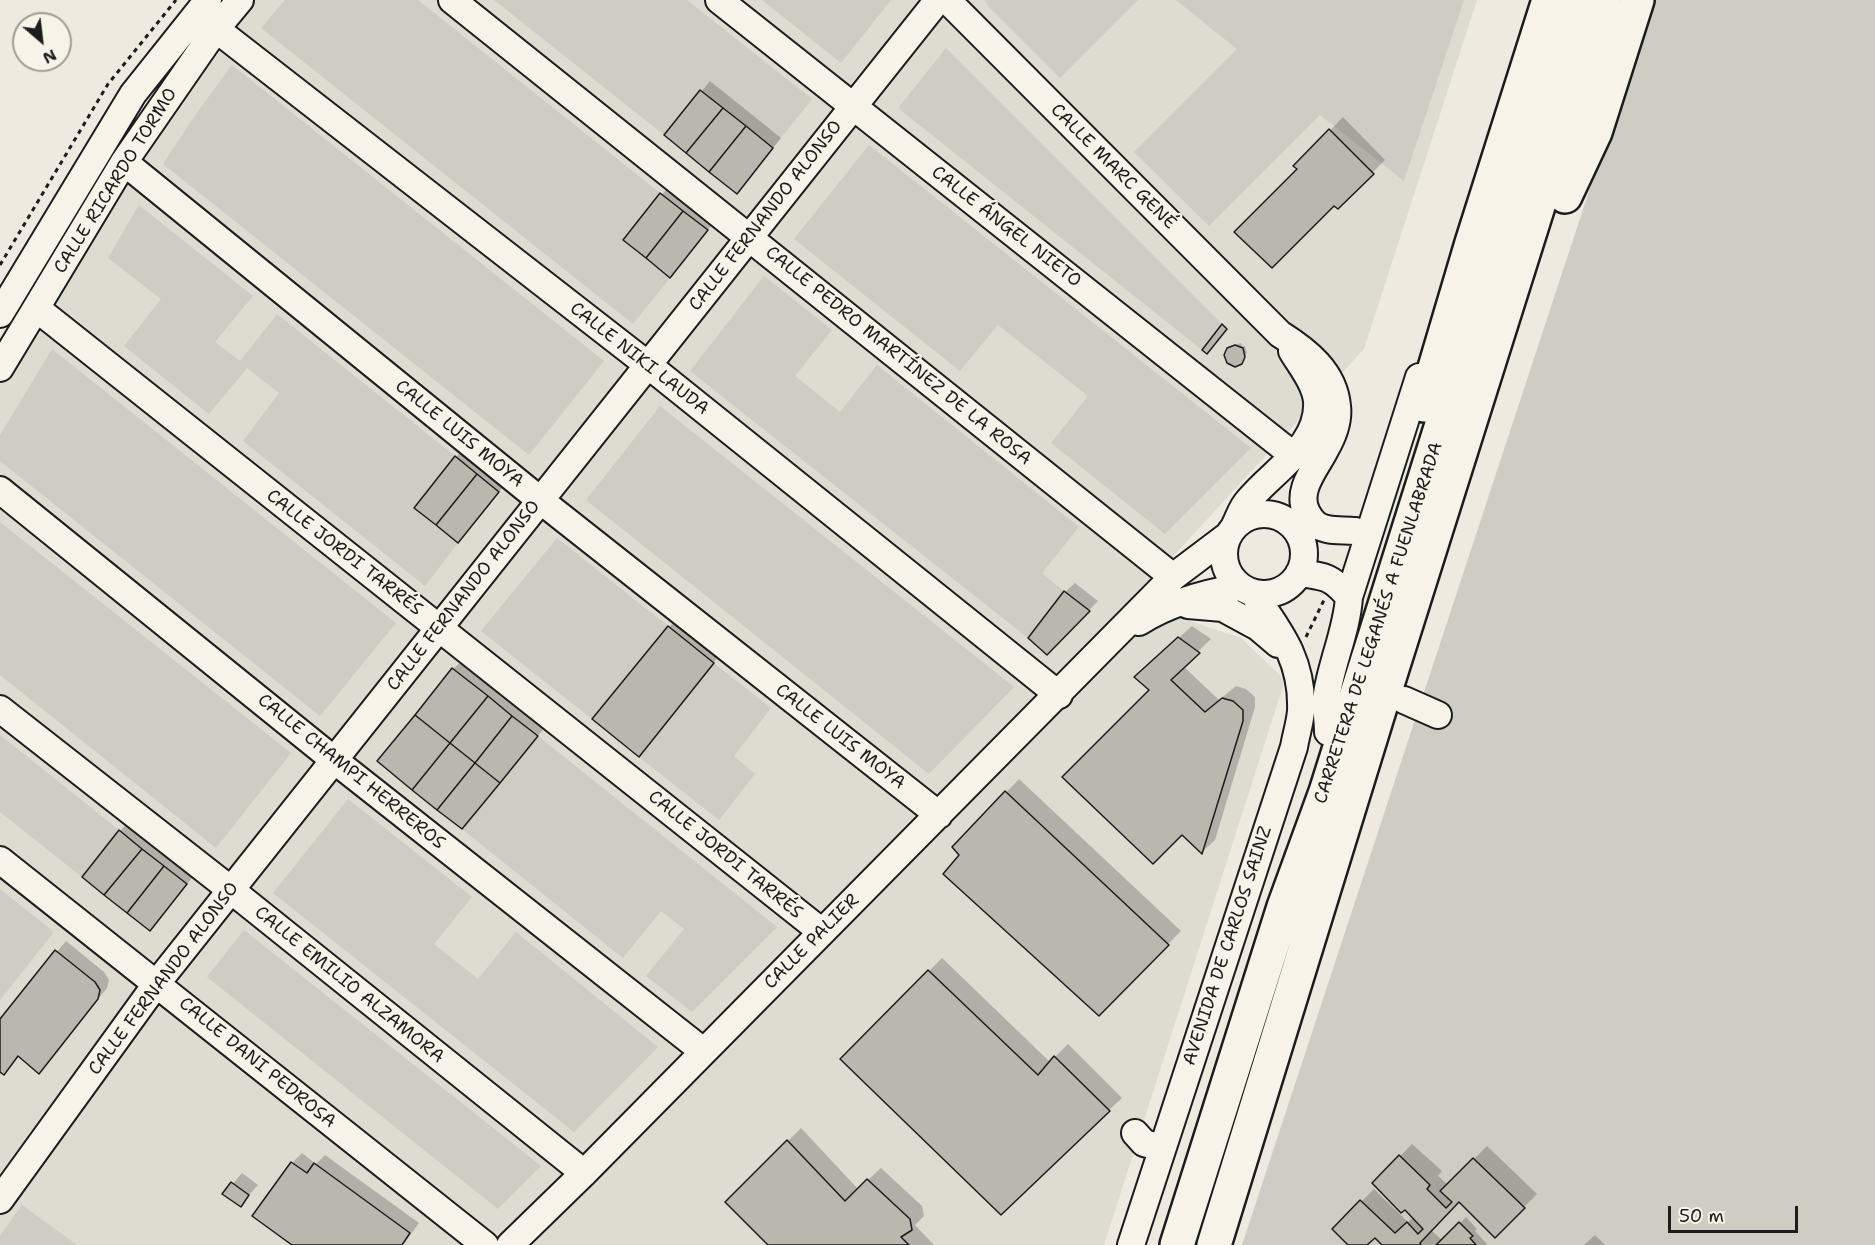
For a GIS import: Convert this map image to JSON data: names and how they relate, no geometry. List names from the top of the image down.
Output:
{
  "streets": {
    "highway": ["CARRETERA DE LEGANÉS A FUENLABRADA"],
    "street": [
      "CALLE MARC GENÉ",
      "CALLE RICARDO TORMO",
      "CALLE FERNANDO ALONSO",
      "CALLE ÁNGEL NIETO",
      "CALLE PEDRO MARTÍNEZ DE LA ROSA",
      "CALLE NIKI LAUDA",
      "CALLE LUIS MOYA",
      "CALLE JORDI TARRÉS",
      "CALLE CHAMPI HERREROS",
      "CALLE PALIER",
      "AVENIDA DE CARLOS SAINZ",
      "CALLE EMILIO ALZAMORA",
      "CALLE DANI PEDROSA"
    ]
  },
  "crossings": [
    ["CALLE MARC GENÉ", "CALLE PALIER"],
    ["CALLE RICARDO TORMO", "CALLE NIKI LAUDA"],
    ["CALLE RICARDO TORMO", "CALLE LUIS MOYA"],
    ["CALLE RICARDO TORMO", "CALLE JORDI TARRÉS"],
    ["CALLE FERNANDO ALONSO", "CALLE ÁNGEL NIETO"],
    ["CALLE FERNANDO ALONSO", "CALLE PEDRO MARTÍNEZ DE LA ROSA"],
    ["CALLE FERNANDO ALONSO", "CALLE NIKI LAUDA"],
    ["CALLE FERNANDO ALONSO", "CALLE LUIS MOYA"],
    ["CALLE FERNANDO ALONSO", "CALLE JORDI TARRÉS"],
    ["CALLE FERNANDO ALONSO", "CALLE CHAMPI HERREROS"],
    ["CALLE FERNANDO ALONSO", "CALLE EMILIO ALZAMORA"],
    ["CALLE FERNANDO ALONSO", "CALLE DANI PEDROSA"],
    ["CALLE ÁNGEL NIETO", "CALLE PALIER"],
    ["CALLE PEDRO MARTÍNEZ DE LA ROSA", "CALLE PALIER"],
    ["CALLE NIKI LAUDA", "CALLE PALIER"],
    ["CALLE LUIS MOYA", "CALLE PALIER"],
    ["CALLE JORDI TARRÉS", "CALLE PALIER"],
    ["CALLE CHAMPI HERREROS", "CALLE PALIER"],
    ["CALLE PALIER", "AVENIDA DE CARLOS SAINZ"],
    ["CALLE PALIER", "CALLE EMILIO ALZAMORA"]
  ],
  "scale_bar": "50 m",
  "north": "bottom right"
}
